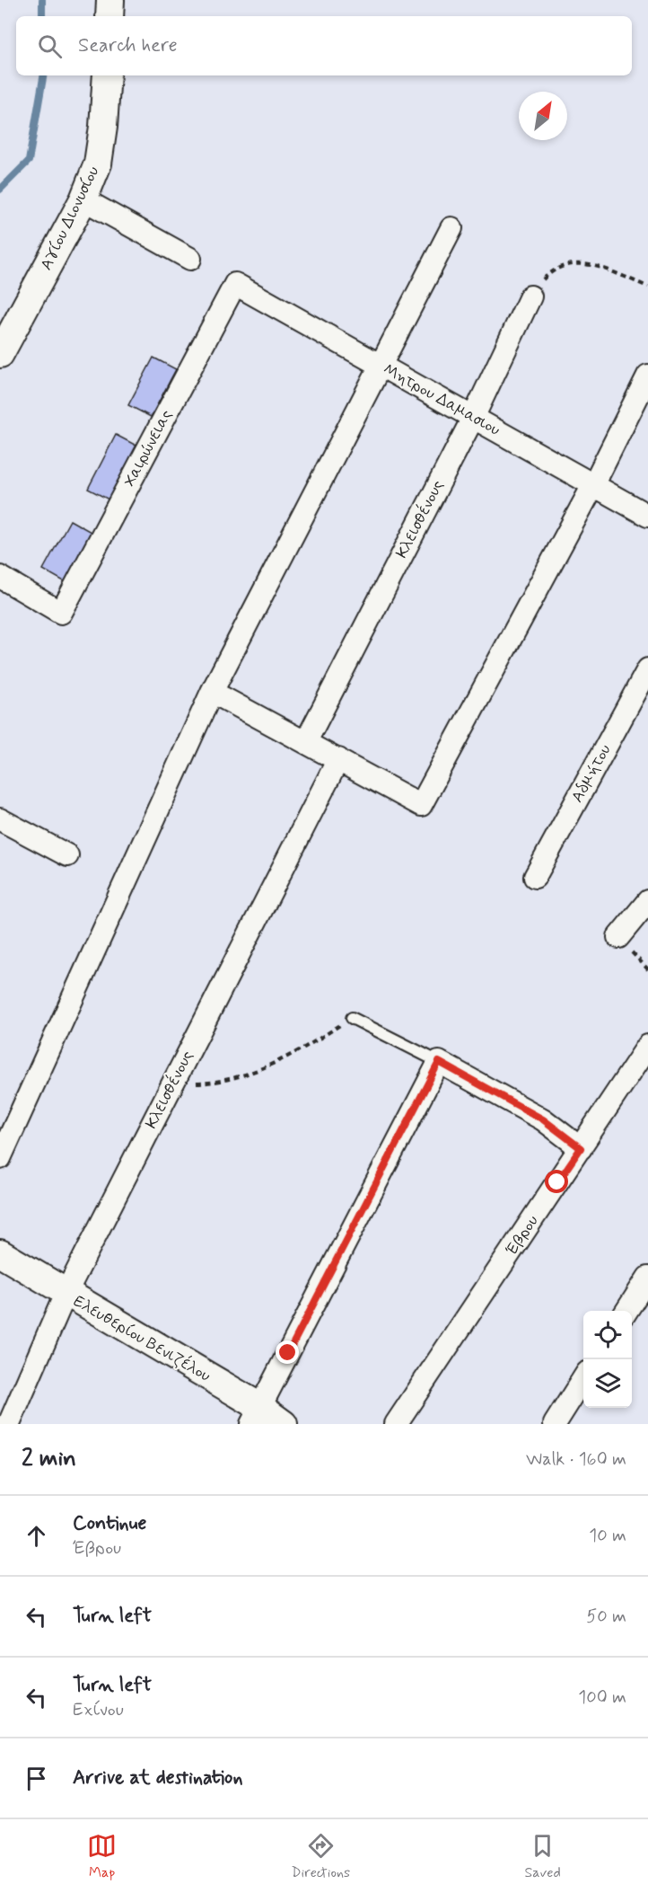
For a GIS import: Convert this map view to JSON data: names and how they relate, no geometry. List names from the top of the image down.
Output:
{
  "streets": {
    "street": [
      "Αγίου Διονυσίου",
      "Μητρου Δαμασιου",
      "Χαιρώνειας",
      "Κλεισθένους",
      "Αδμήτου",
      "Έβρου",
      "Ελευθερίου Βενιζέλου"
    ]
  },
  "crossings": [
    ["Μητρου Δαμασιου", "Χαιρώνειας"],
    ["Μητρου Δαμασιου", "Κλεισθένους"],
    ["Κλεισθένους", "Ελευθερίου Βενιζέλου"]
  ],
  "north": "top right",
  "page": {
    "search": "Search here",
    "heading": ["2 min", "Walk · 160 m"],
    "list": [
      ["Continue", "Έβρου", "10 m"],
      ["Turn left", "50 m"],
      ["Turn left", "Εχίνου", "100 m"],
      "Arrive at destination"
    ],
    "nav": ["Map", "Directions", "Saved"]
  }
}
